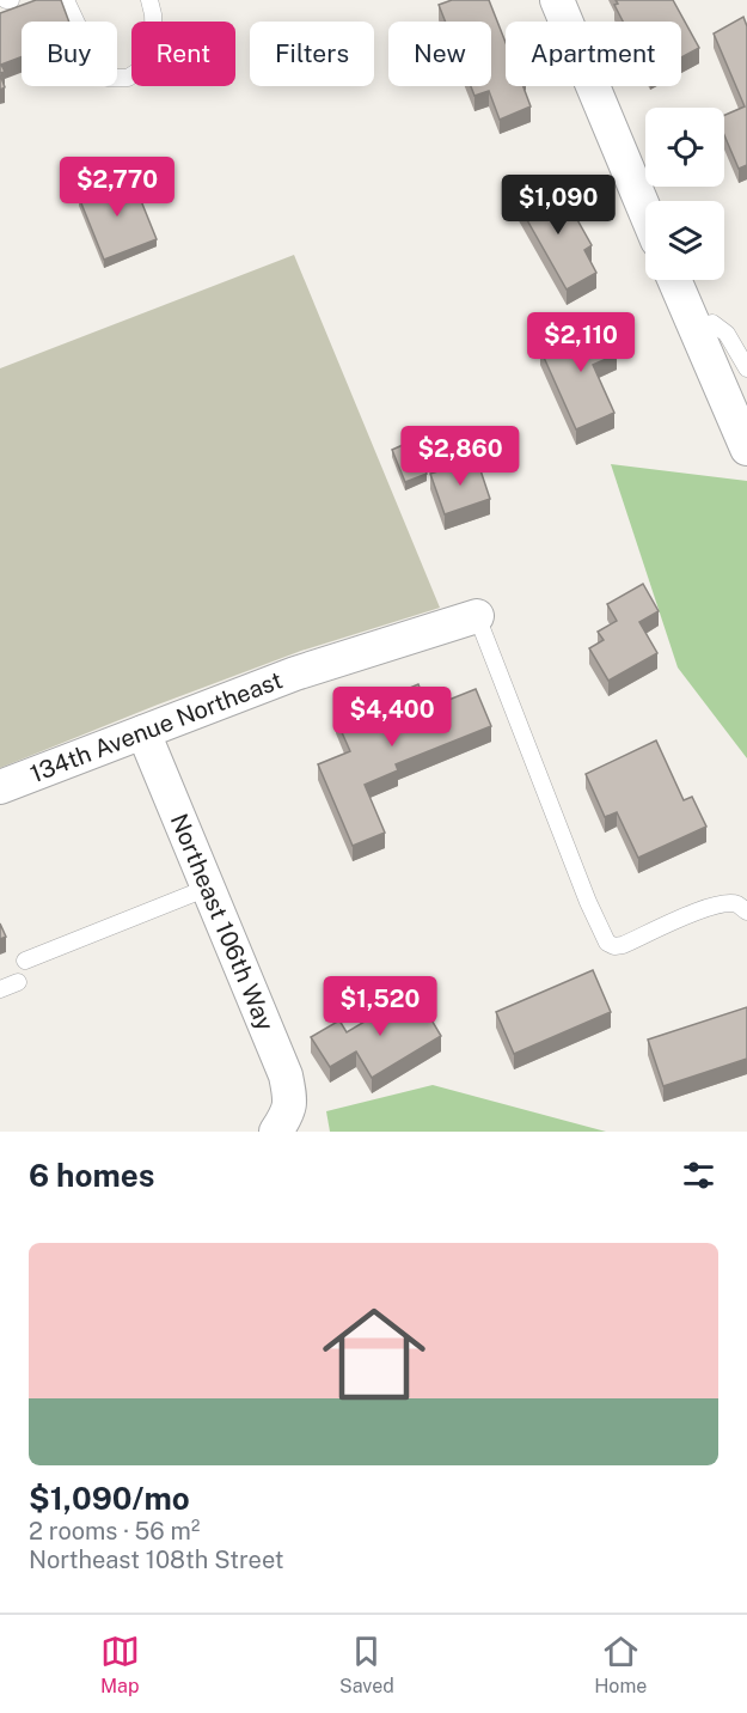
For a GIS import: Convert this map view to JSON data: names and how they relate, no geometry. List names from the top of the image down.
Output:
{
  "streets": {
    "street": ["134th Avenue Northeast", "Northeast 106th Way"]
  },
  "crossings": [
    ["134th Avenue Northeast", "Northeast 106th Way"]
  ],
  "page": {
    "chip": [
      "Buy",
      "Rent",
      "Filters",
      "New",
      "Apartment"
    ],
    "price": [
      "$2,770",
      "$1,090",
      "$2,110",
      "$2,860",
      "$4,400",
      "$1,520"
    ],
    "heading": "6 homes",
    "list": [
      {
        "name": "$1,090/mo",
        "note": "2 rooms · 56 m² · Northeast 108th Street"
      }
    ],
    "tabs": ["Map", "Saved", "Home"]
  }
}
